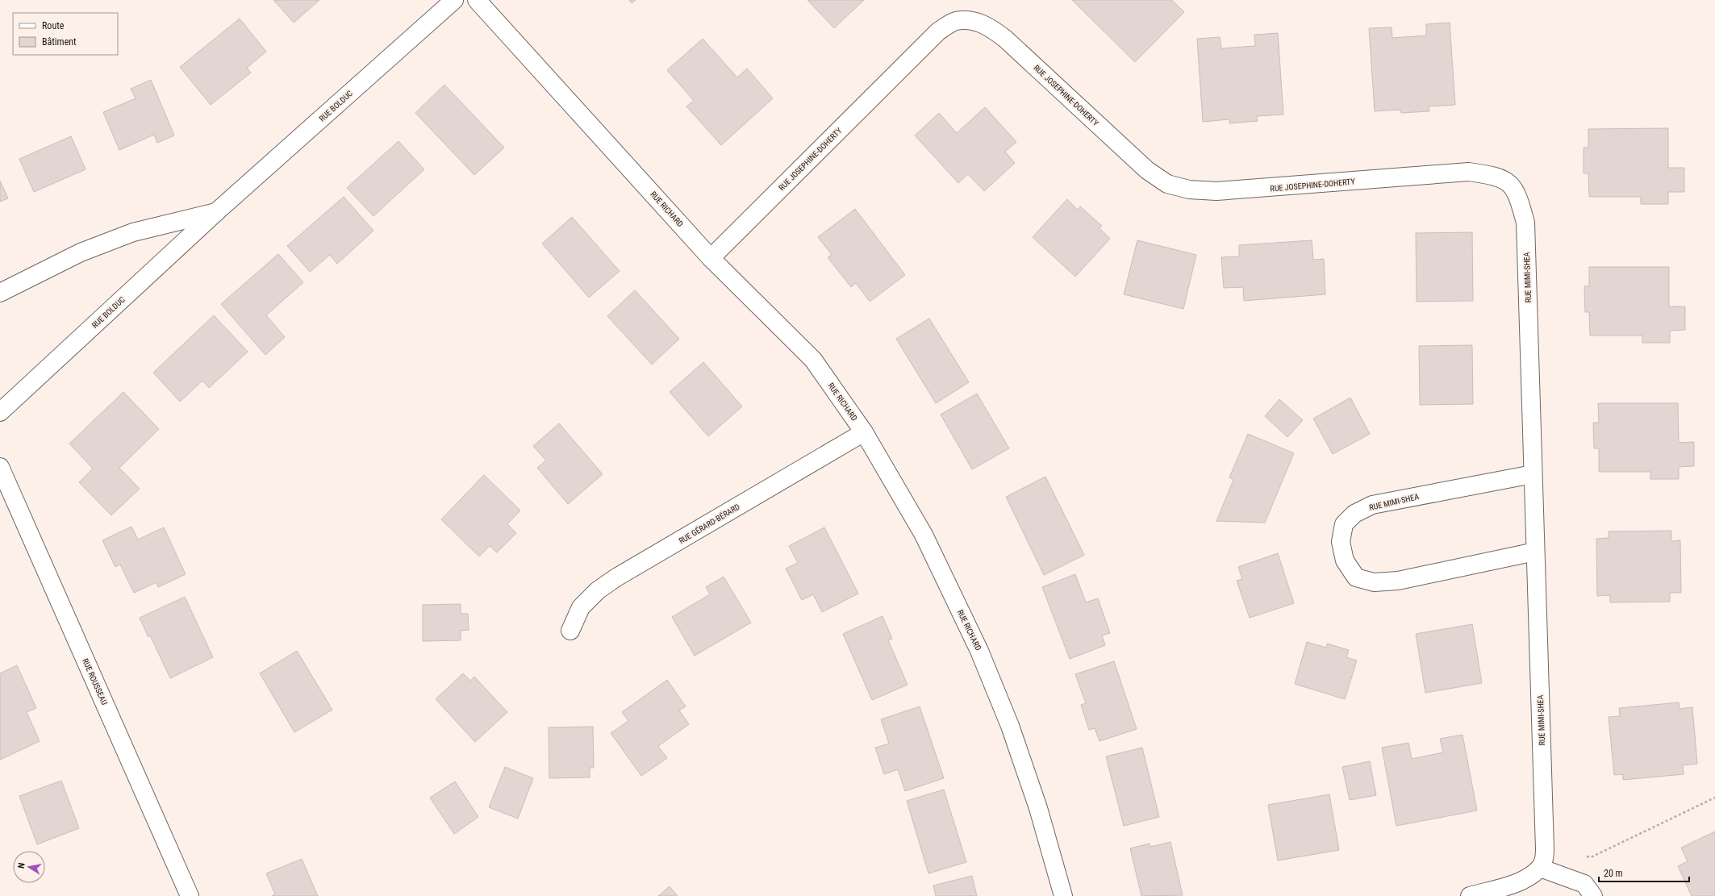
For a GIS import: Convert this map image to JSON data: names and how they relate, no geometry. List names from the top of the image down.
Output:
{
  "streets": {
    "street": [
      "RUE JOSEPHINE-DOHERTY",
      "RUE BOLDUC",
      "RUE RICHARD",
      "RUE MIMI-SHEA",
      "RUE GÉRARD-BÉRARD",
      "RUE ROUSSEAU"
    ]
  },
  "crossings": [
    ["RUE JOSEPHINE-DOHERTY", "RUE RICHARD"],
    ["RUE JOSEPHINE-DOHERTY", "RUE MIMI-SHEA"],
    ["RUE RICHARD", "RUE GÉRARD-BÉRARD"]
  ],
  "legend": ["Route", "Bâtiment"],
  "scale_bar": "20 m",
  "north": "left"
}
